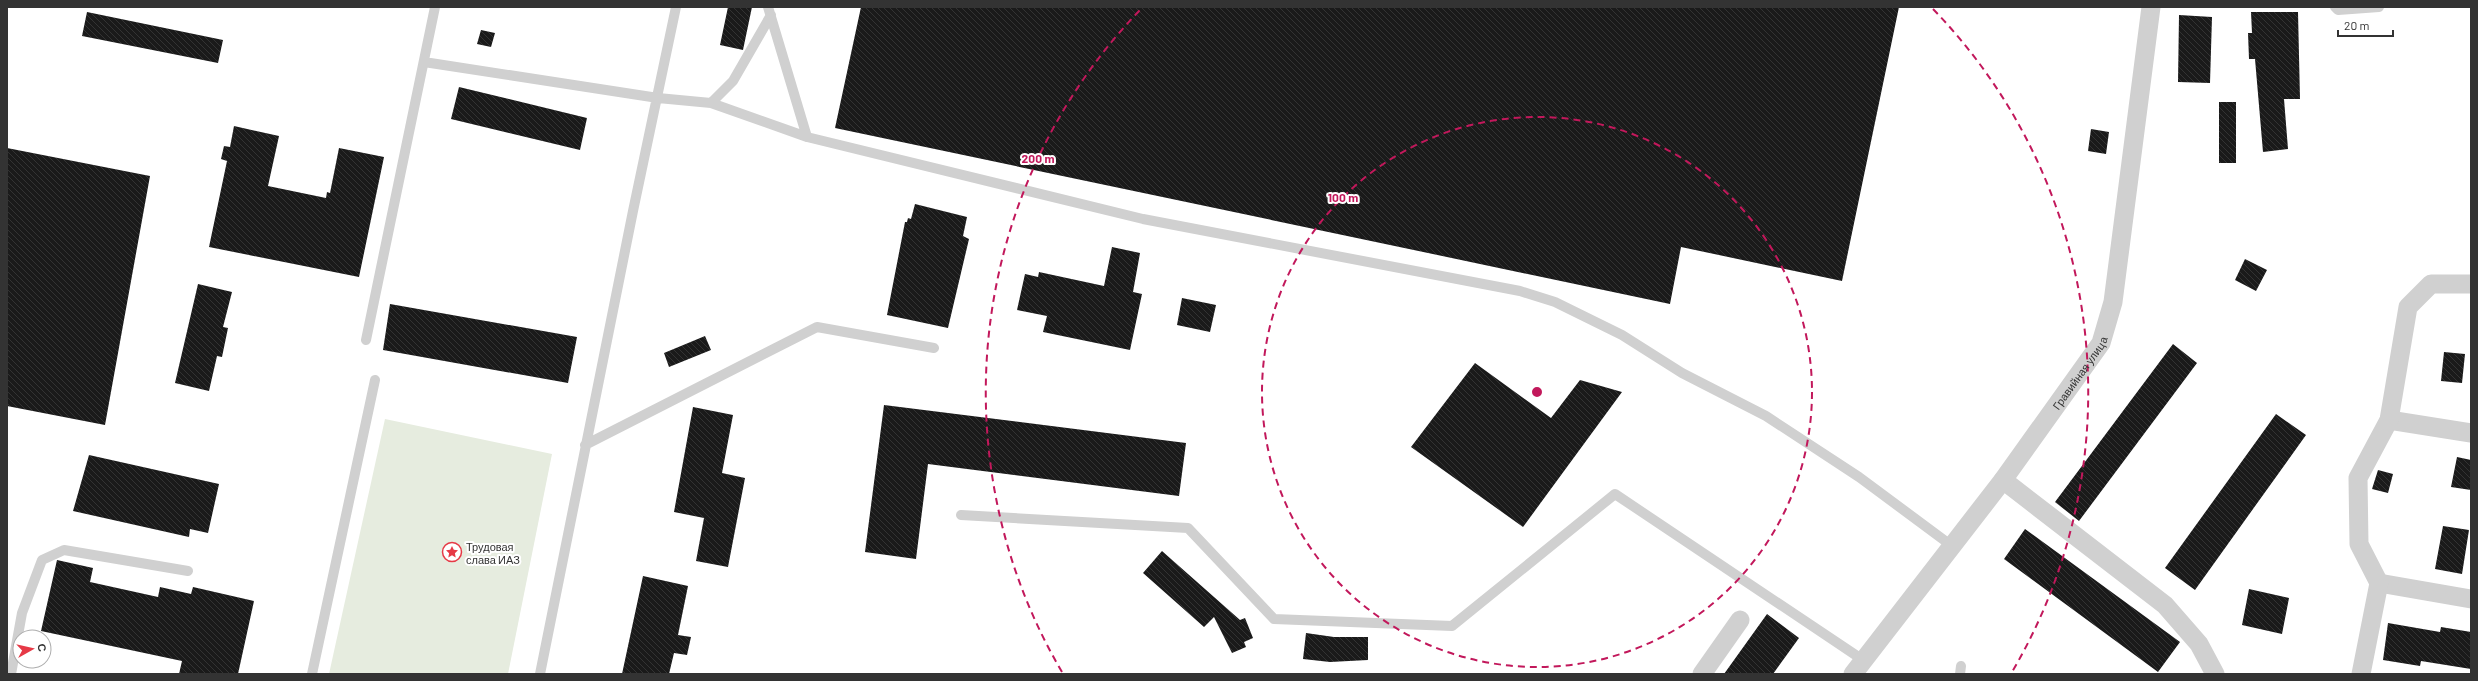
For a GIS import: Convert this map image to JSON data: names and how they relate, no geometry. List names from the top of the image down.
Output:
{
  "streets": {
    "street": ["Гравийная улица"]
  },
  "places": {
    "place": ["Трудовая слава ИАЗ"]
  },
  "scale_bar": "20 m",
  "north": "right",
  "rings": ["200 m", "100 m"]
}
